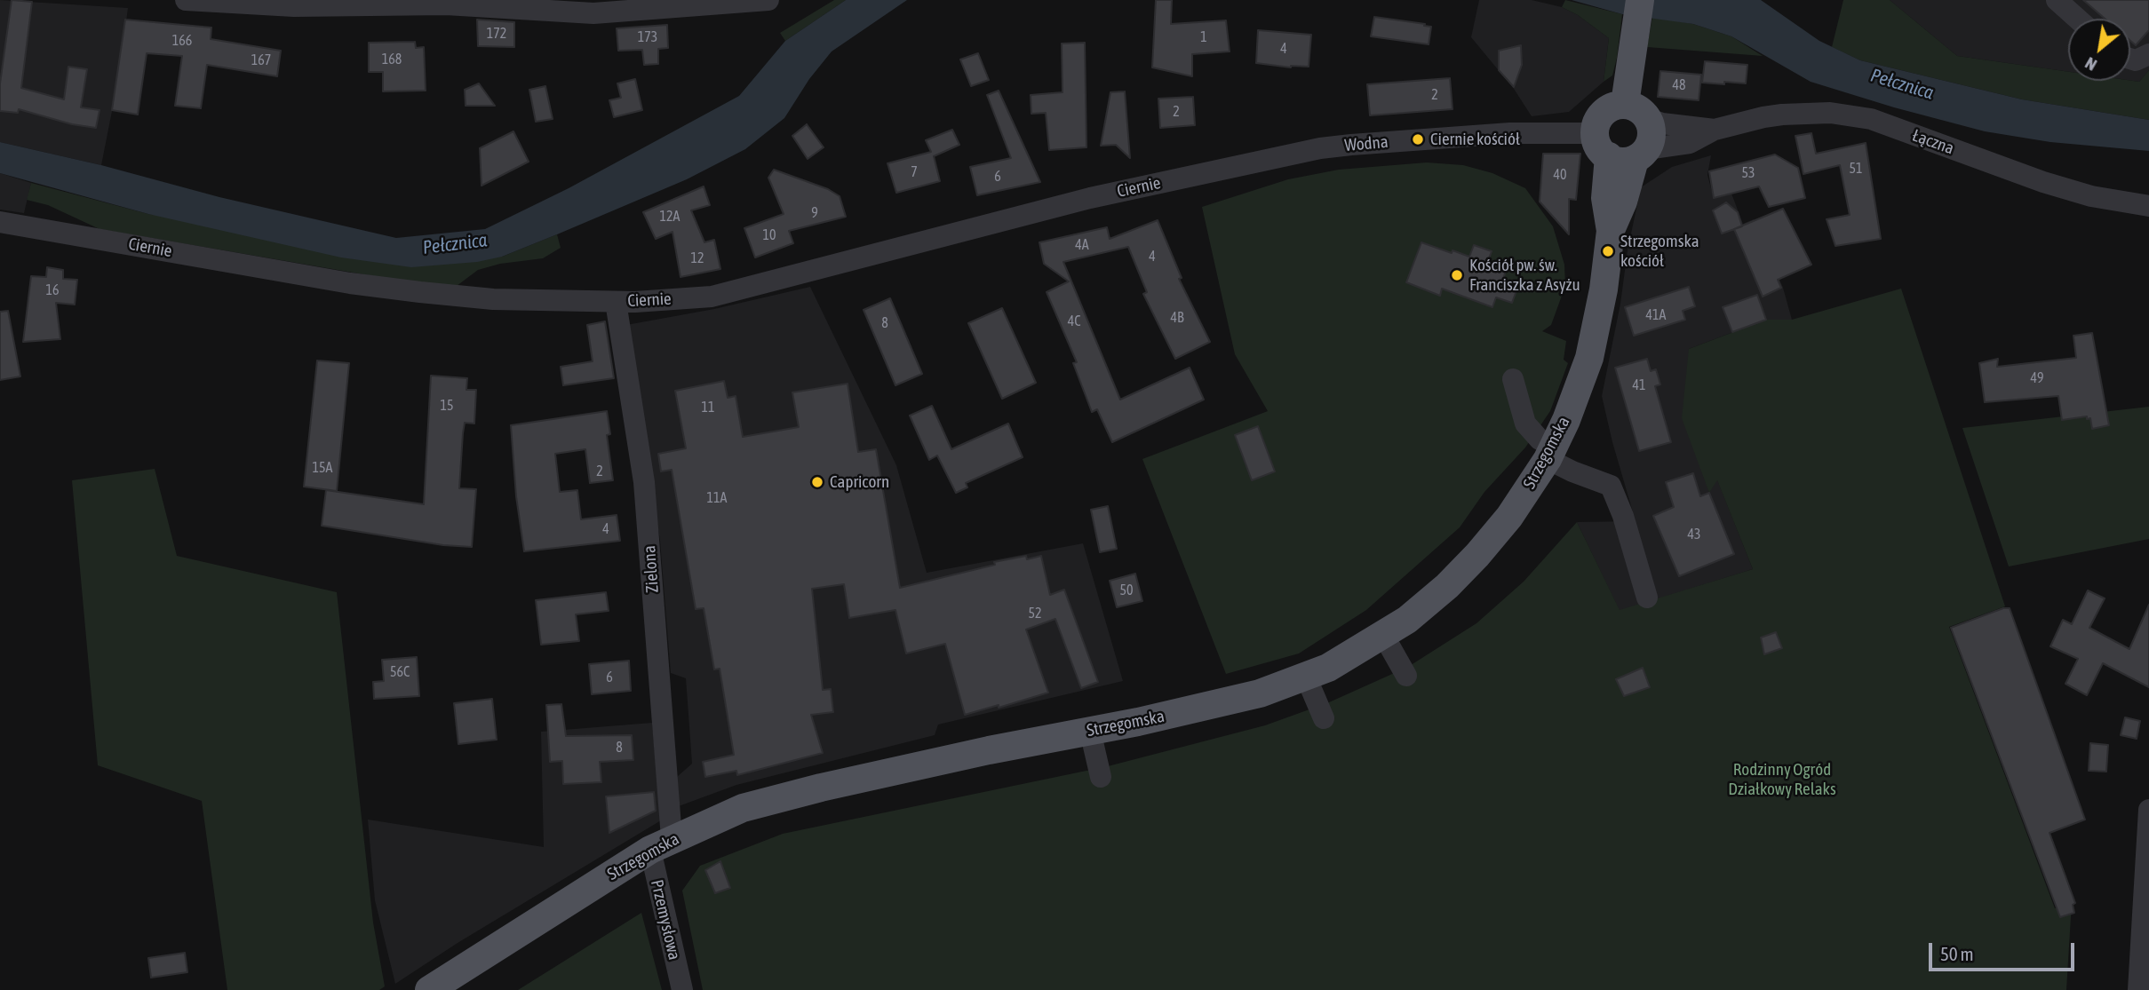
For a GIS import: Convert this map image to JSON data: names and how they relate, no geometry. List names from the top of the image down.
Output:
{
  "streets": {
    "main road": ["Strzegomska"],
    "street": [
      "Łączna",
      "Wodna",
      "Ciernie",
      "Zielona",
      "Przemysłowa"
    ]
  },
  "crossings": [
    ["Łączna", "Wodna"],
    ["Łączna", "Strzegomska"],
    ["Wodna", "Ciernie"],
    ["Wodna", "Strzegomska"],
    ["Ciernie", "Zielona"],
    ["Strzegomska", "Zielona"],
    ["Strzegomska", "Przemysłowa"],
    ["Zielona", "Przemysłowa"]
  ],
  "water": ["Pełcznica"],
  "parks": ["Rodzinny Ogród Działkowy Relaks"],
  "places": [
    "Ciernie kościół",
    "Strzegomska kościół",
    "Kościół pw. św. Franciszka z Asyżu",
    "Capricorn"
  ],
  "house_numbers": [
    "172",
    "173",
    "1",
    "166",
    "4",
    "168",
    "167",
    "48",
    "2",
    "2",
    "51",
    "7",
    "53",
    "40",
    "6",
    "9",
    "12A",
    "10",
    "4A",
    "4",
    "12",
    "16",
    "41A",
    "4B",
    "4C",
    "8",
    "49",
    "41",
    "15",
    "11",
    "15A",
    "2",
    "11A",
    "4",
    "43",
    "50",
    "52",
    "56C",
    "6",
    "8"
  ],
  "scale_bar": "50 m",
  "north": "bottom left"
}
